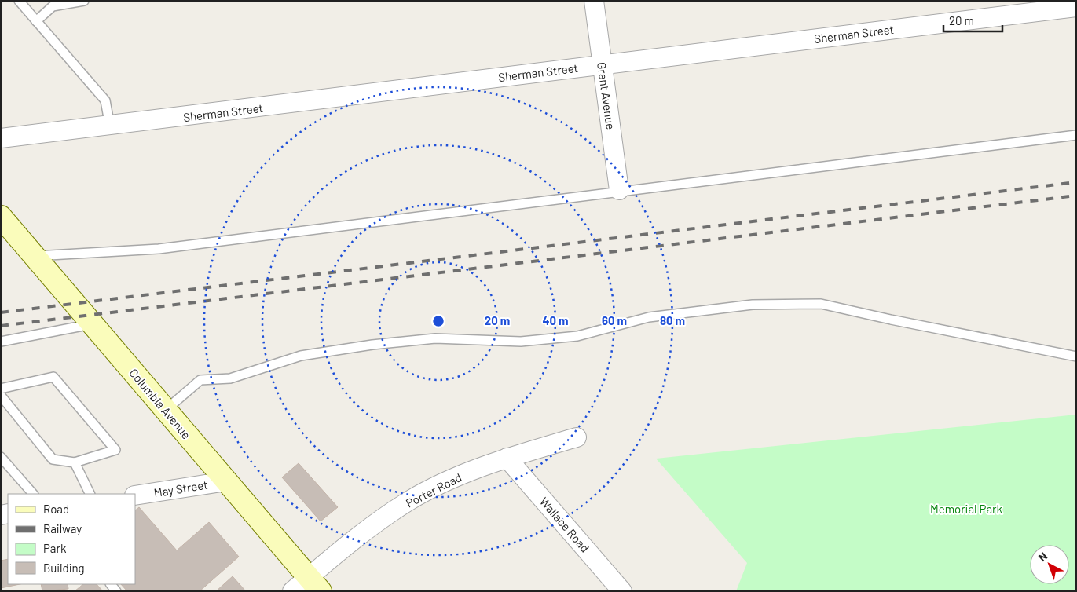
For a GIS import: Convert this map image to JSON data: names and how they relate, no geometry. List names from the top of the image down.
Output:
{
  "streets": {
    "street": [
      "Sherman Street",
      "Grant Avenue",
      "Columbia Avenue",
      "May Street",
      "Porter Road",
      "Wallace Road"
    ]
  },
  "crossings": [
    ["Sherman Street", "Grant Avenue"],
    ["Columbia Avenue", "May Street"],
    ["Columbia Avenue", "Porter Road"],
    ["Porter Road", "Wallace Road"]
  ],
  "parks": ["Memorial Park"],
  "legend": [
    "Road",
    "Railway",
    "Park",
    "Building"
  ],
  "scale_bar": "20 m",
  "north": "top left",
  "rings": [
    "20 m",
    "40 m",
    "60 m",
    "80 m"
  ]
}
